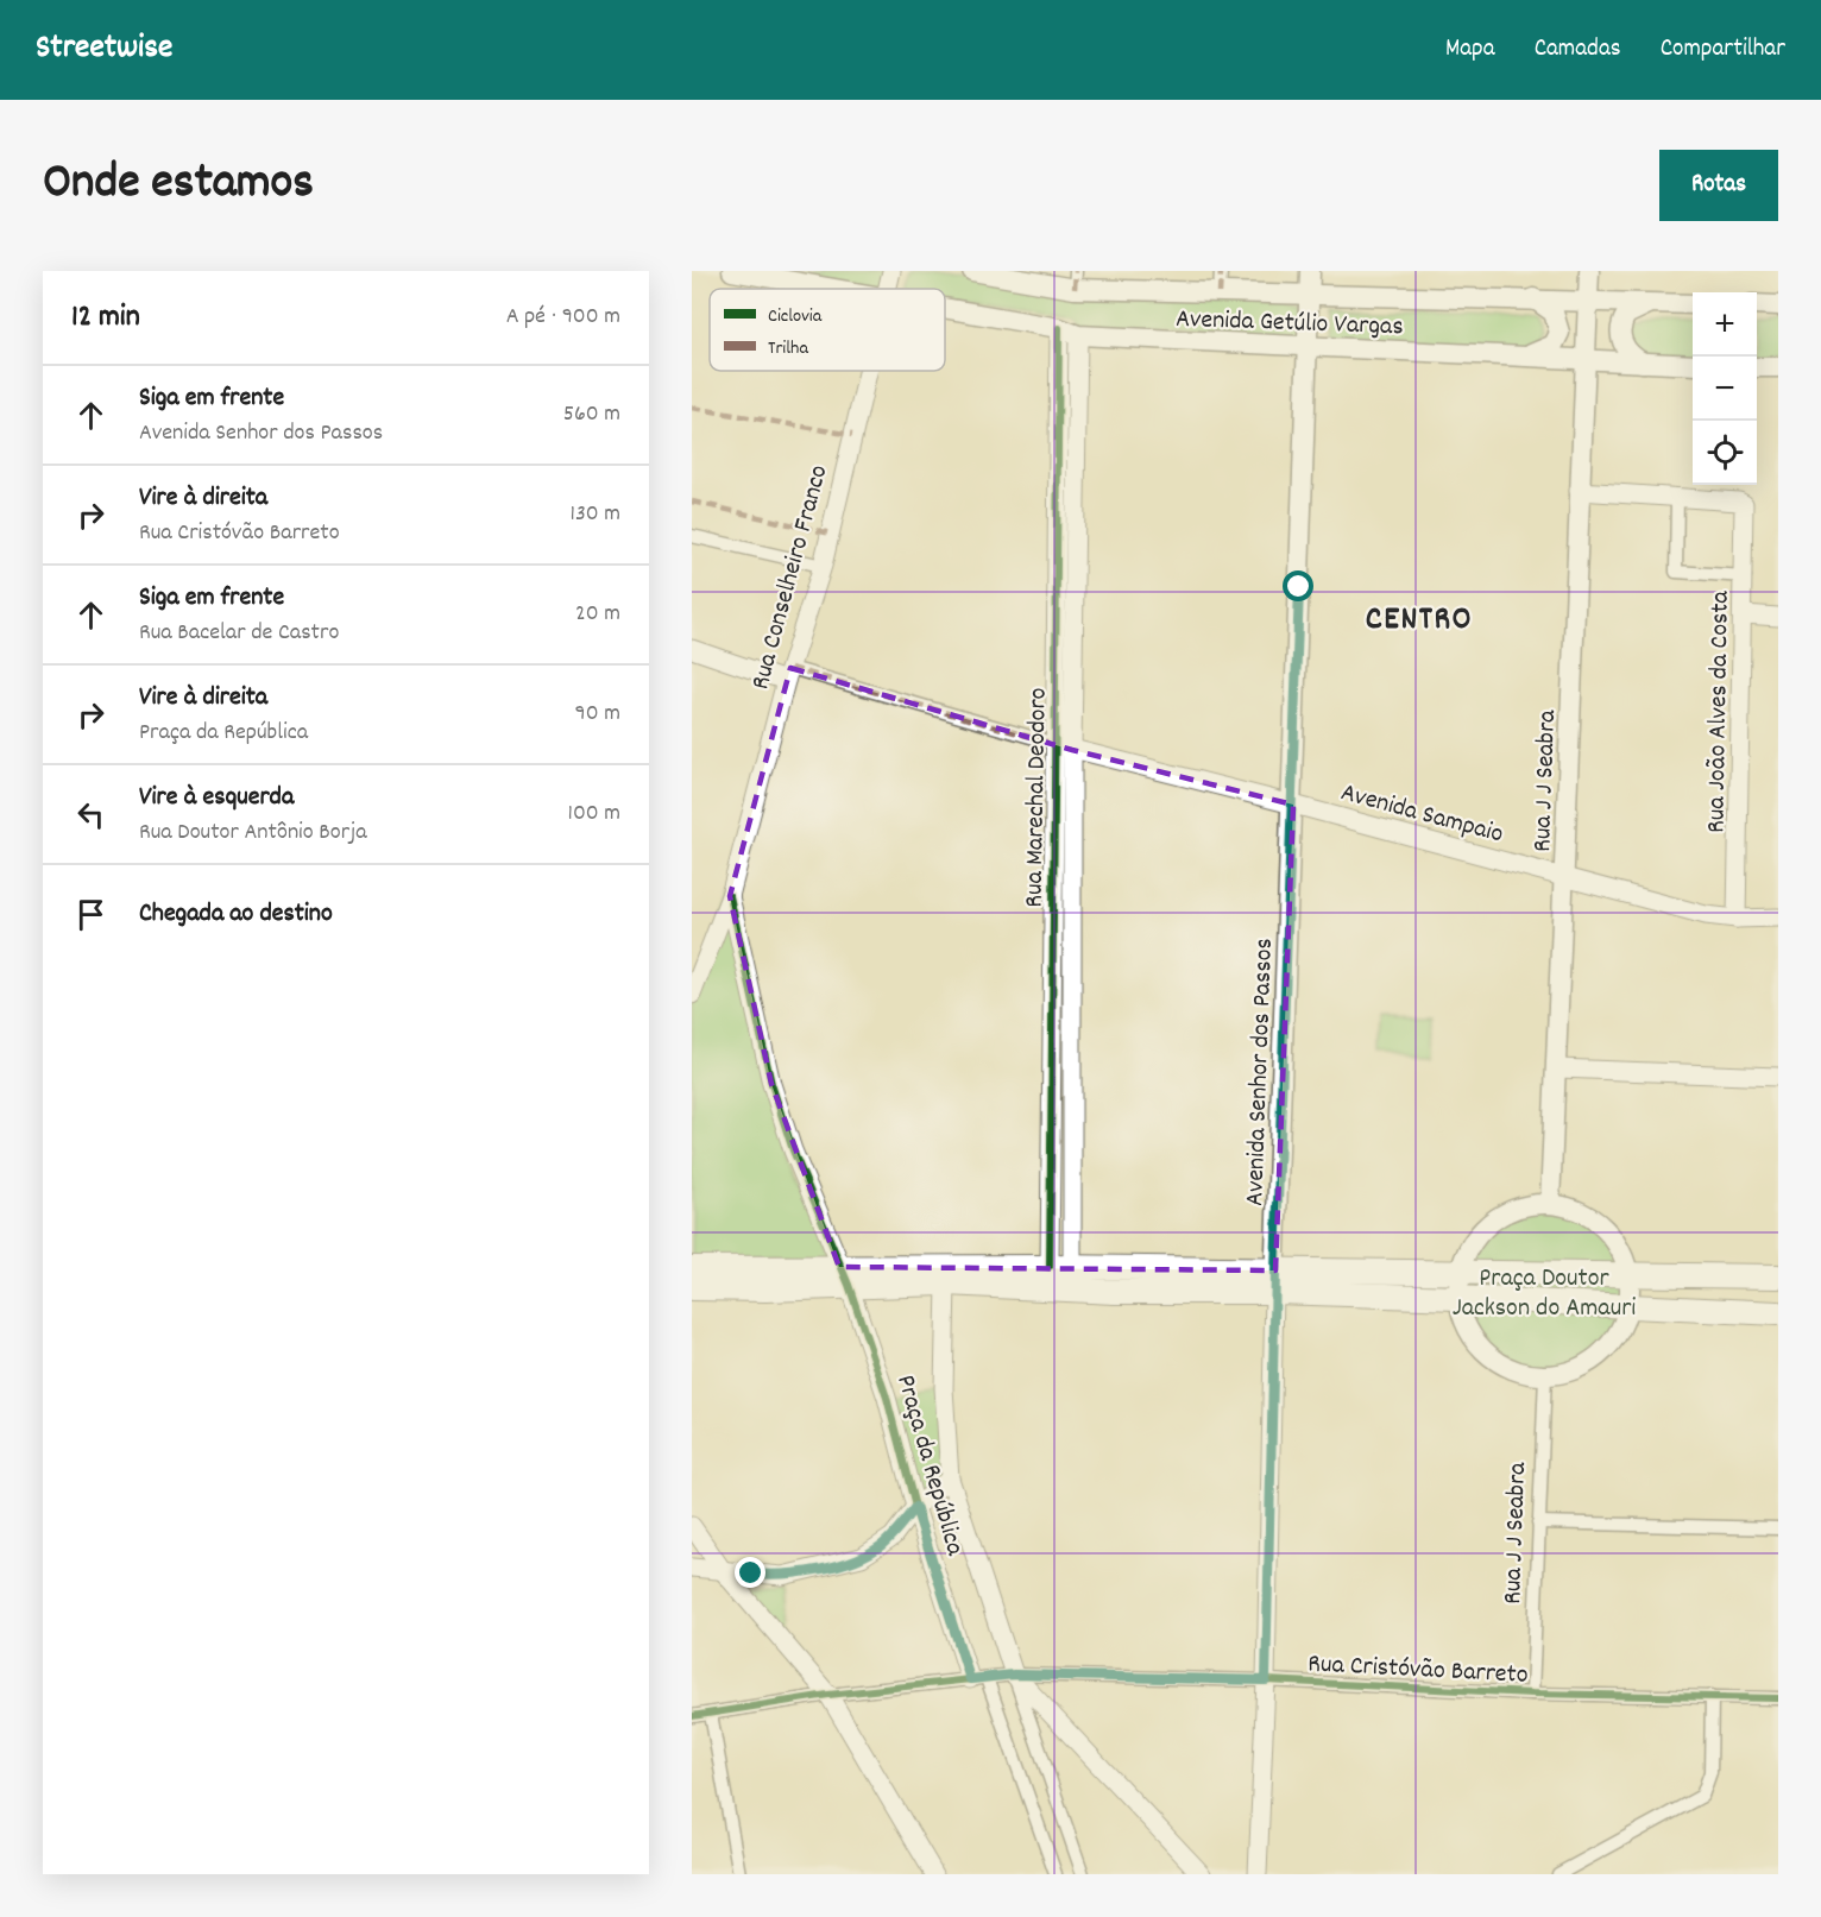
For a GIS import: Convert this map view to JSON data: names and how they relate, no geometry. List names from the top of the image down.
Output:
{
  "streets": {
    "main road": ["Avenida Getúlio Vargas", "Rua J J Seabra", "Avenida Senhor dos Passos"],
    "street": [
      "Rua Conselheiro Franco",
      "Rua João Alves da Costa",
      "Rua Marechal Deodoro",
      "Avenida Sampaio",
      "Praça da República",
      "Rua Cristóvão Barreto"
    ]
  },
  "crossings": [
    ["Avenida Getúlio Vargas", "Rua J J Seabra"],
    ["Avenida Getúlio Vargas", "Rua Marechal Deodoro"],
    ["Avenida Getúlio Vargas", "Avenida Senhor dos Passos"],
    ["Rua Conselheiro Franco", "Praça da República"],
    ["Rua João Alves da Costa", "Avenida Sampaio"],
    ["Rua J J Seabra", "Avenida Sampaio"],
    ["Rua J J Seabra", "Rua Cristóvão Barreto"],
    ["Rua Marechal Deodoro", "Avenida Sampaio"],
    ["Avenida Sampaio", "Avenida Senhor dos Passos"],
    ["Avenida Senhor dos Passos", "Rua Cristóvão Barreto"],
    ["Praça da República", "Rua Cristóvão Barreto"]
  ],
  "districts": ["CENTRO"],
  "parks": ["Praça Doutor Jackson do Amauri"],
  "legend": ["Ciclovia", "Trilha"],
  "page": {
    "header": "Streetwise",
    "nav": ["Mapa", "Camadas", "Compartilhar"],
    "title": "Onde estamos",
    "buttons": "Rotas",
    "heading": ["12 min", "A pé · 900 m"],
    "map_buttons": ["+", "−"],
    "list": [
      ["Siga em frente", "Avenida Senhor dos Passos", "560 m"],
      ["Vire à direita", "Rua Cristóvão Barreto", "130 m"],
      ["Siga em frente", "Rua Bacelar de Castro", "20 m"],
      ["Vire à direita", "Praça da República", "90 m"],
      ["Vire à esquerda", "Rua Doutor Antônio Borja", "100 m"],
      "Chegada ao destino"
    ]
  }
}
